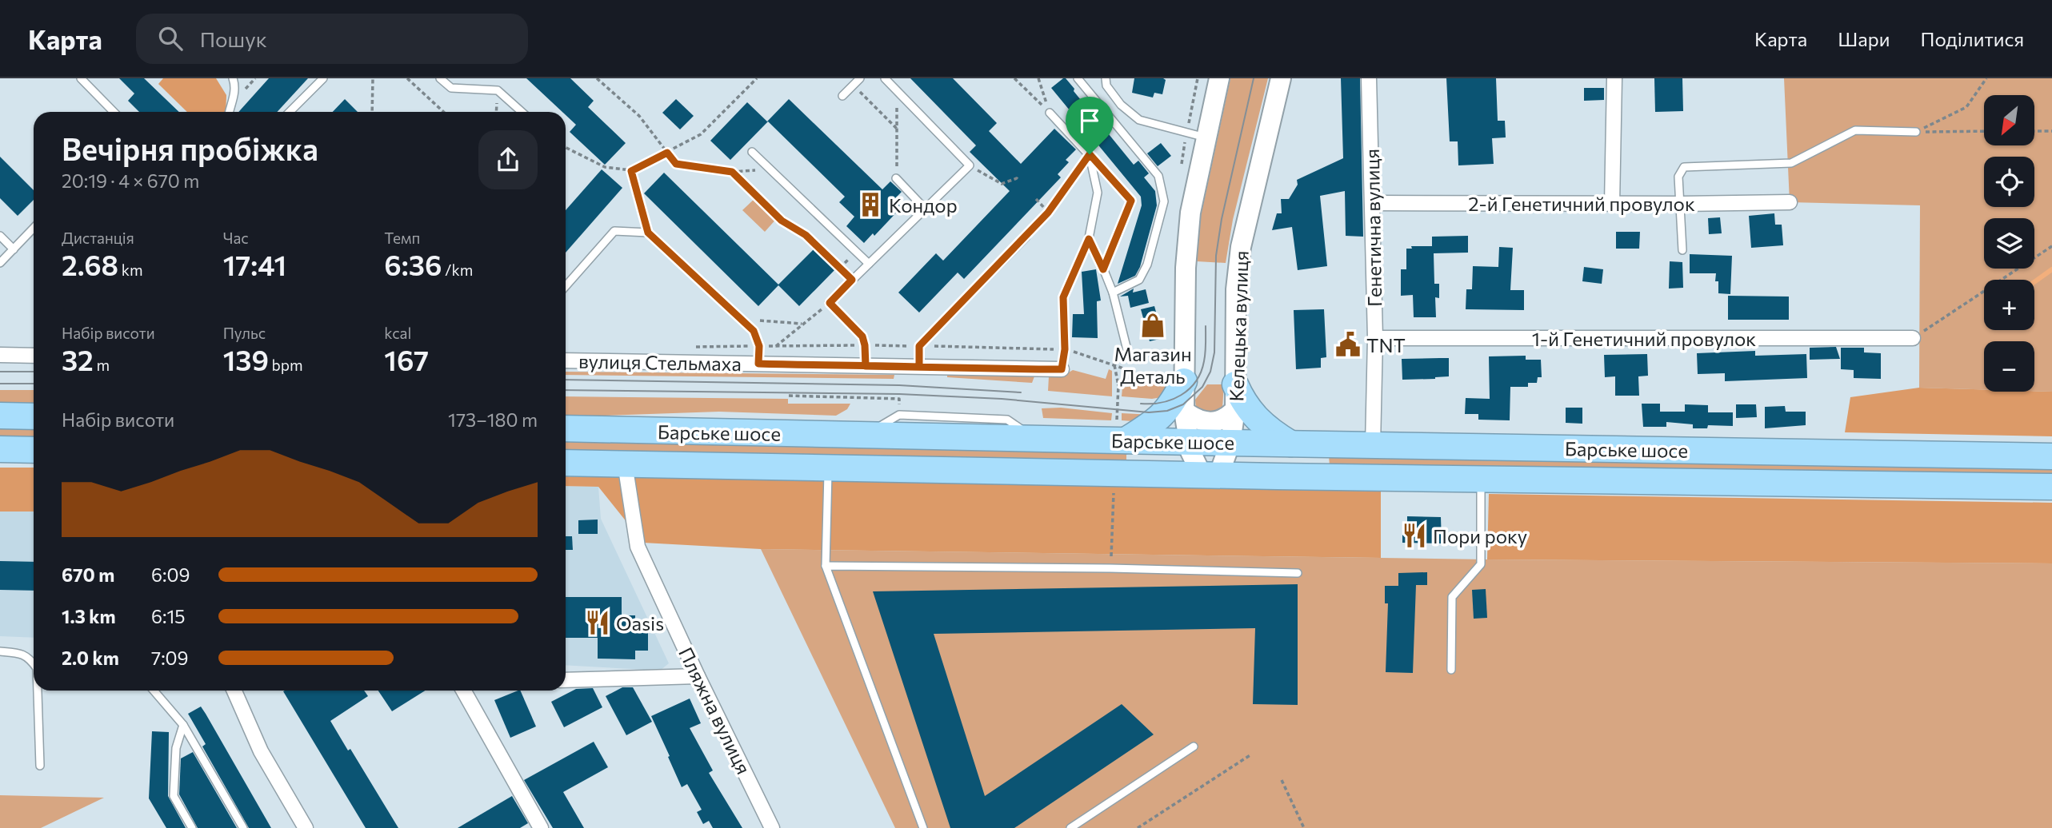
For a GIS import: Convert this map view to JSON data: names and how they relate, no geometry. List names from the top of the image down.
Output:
{
  "streets": {
    "highway": ["Барське шосе"],
    "main road": ["Келецька вулиця"],
    "street": [
      "2-й Генетичний провулок",
      "Генетична вулиця",
      "1-й Генетичний провулок",
      "вулиця Стельмаха",
      "Пляжна вулиця"
    ]
  },
  "crossings": [
    ["2-й Генетичний провулок", "Генетична вулиця"],
    ["Генетична вулиця", "1-й Генетичний провулок"],
    ["Генетична вулиця", "Барське шосе"],
    ["Келецька вулиця", "Барське шосе"]
  ],
  "places": {
    "building": ["Кондор"],
    "shop": ["Магазин Деталь"],
    "public building": ["TNT"],
    "restaurant": ["Пори року", "Oasis"]
  },
  "north": "bottom left",
  "page": {
    "header": "Карта",
    "search": "Пошук",
    "nav": ["Карта", "Шари", "Поділитися"],
    "map_buttons": ["+", "−"],
    "heading": ["Вечірня пробіжка", "20:19 · 4 × 670 m"],
    "stats": [
      ["Дистанція", "2.68 km"],
      ["Час", "17:41"],
      ["Темп", "6:36 /km"],
      ["Набір висоти", "32 m"],
      ["Пульс", "139 bpm"],
      ["kcal", "167"]
    ],
    "chart": ["Набір висоти", "173–180 m"],
    "list": [
      {
        "name": "670 m",
        "note": "6:09"
      },
      {
        "name": "1.3 km",
        "note": "6:15"
      },
      {
        "name": "2.0 km",
        "note": "7:09"
      }
    ]
  }
}
